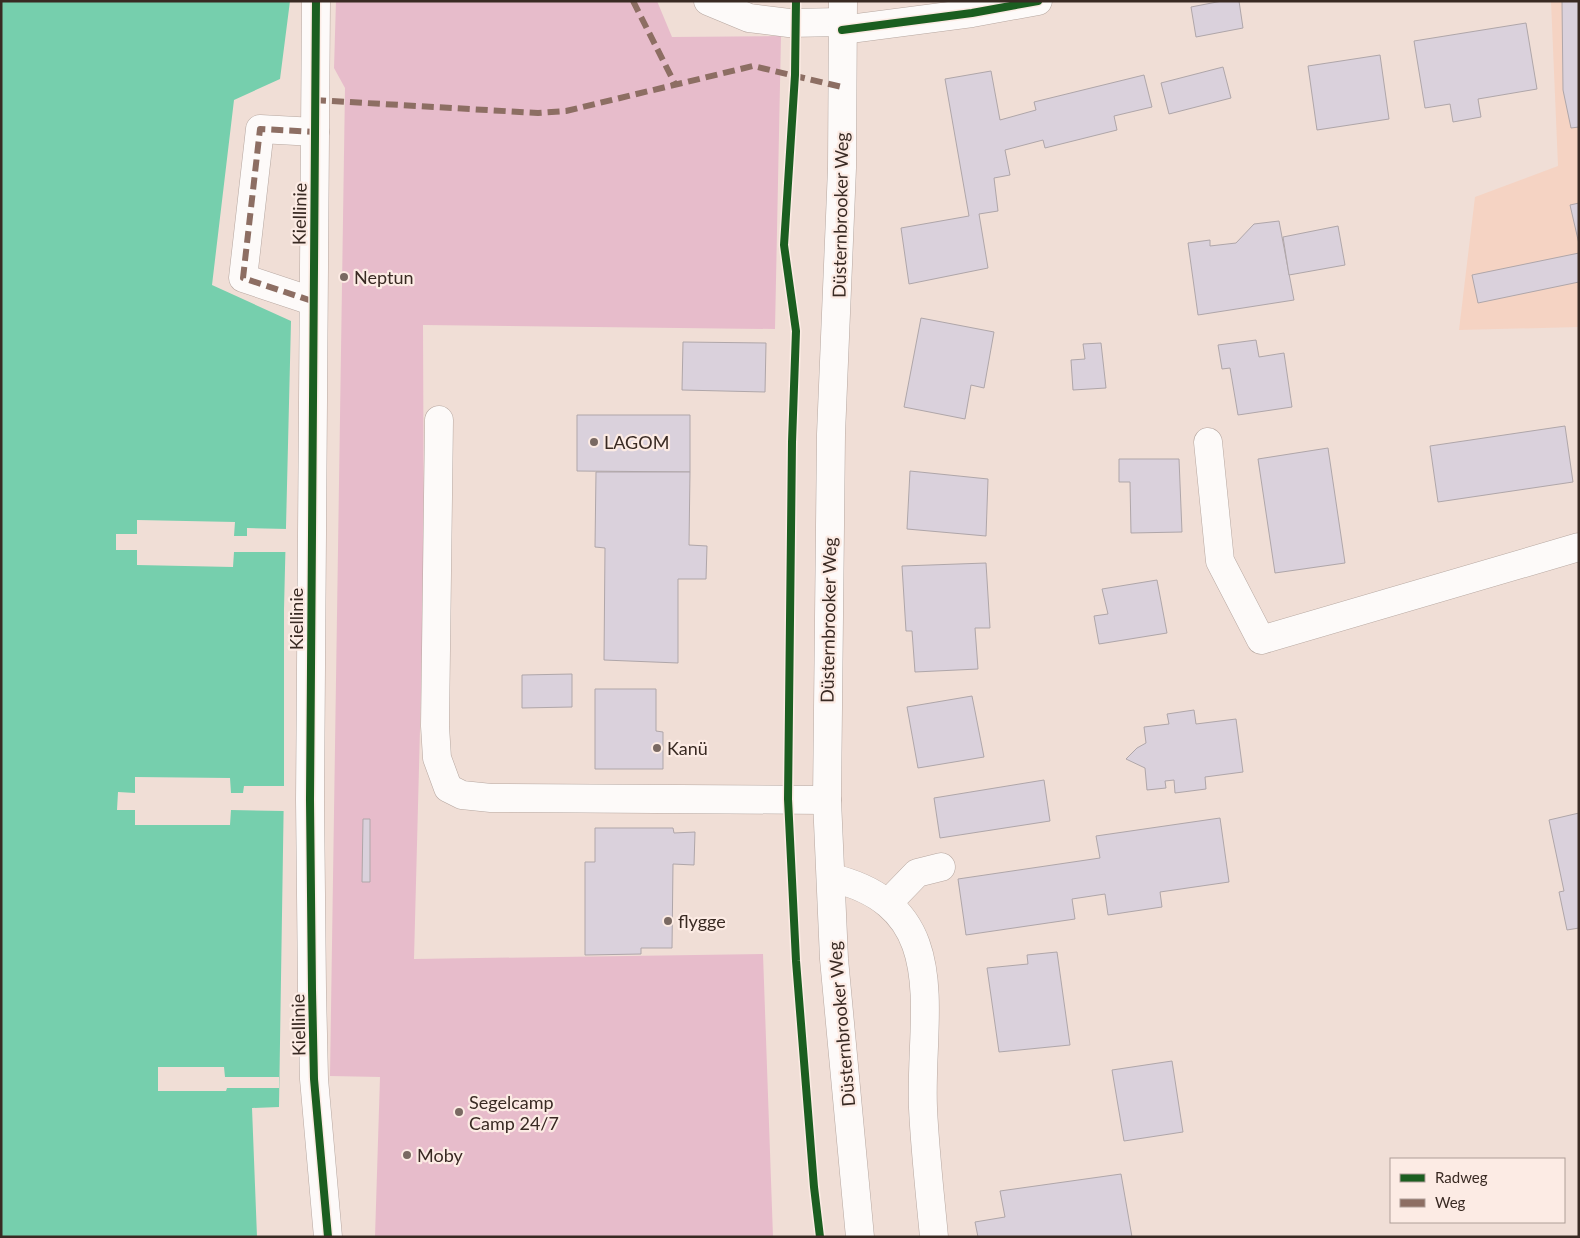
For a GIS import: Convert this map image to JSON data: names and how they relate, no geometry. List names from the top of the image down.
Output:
{
  "streets": {
    "street": ["Kiellinie", "Düsternbrooker Weg"]
  },
  "places": [
    "Neptun",
    "LAGOM",
    "Kanü",
    "flygge",
    "Segelcamp Camp 24/7",
    "Moby"
  ],
  "legend": ["Radweg", "Weg"]
}
